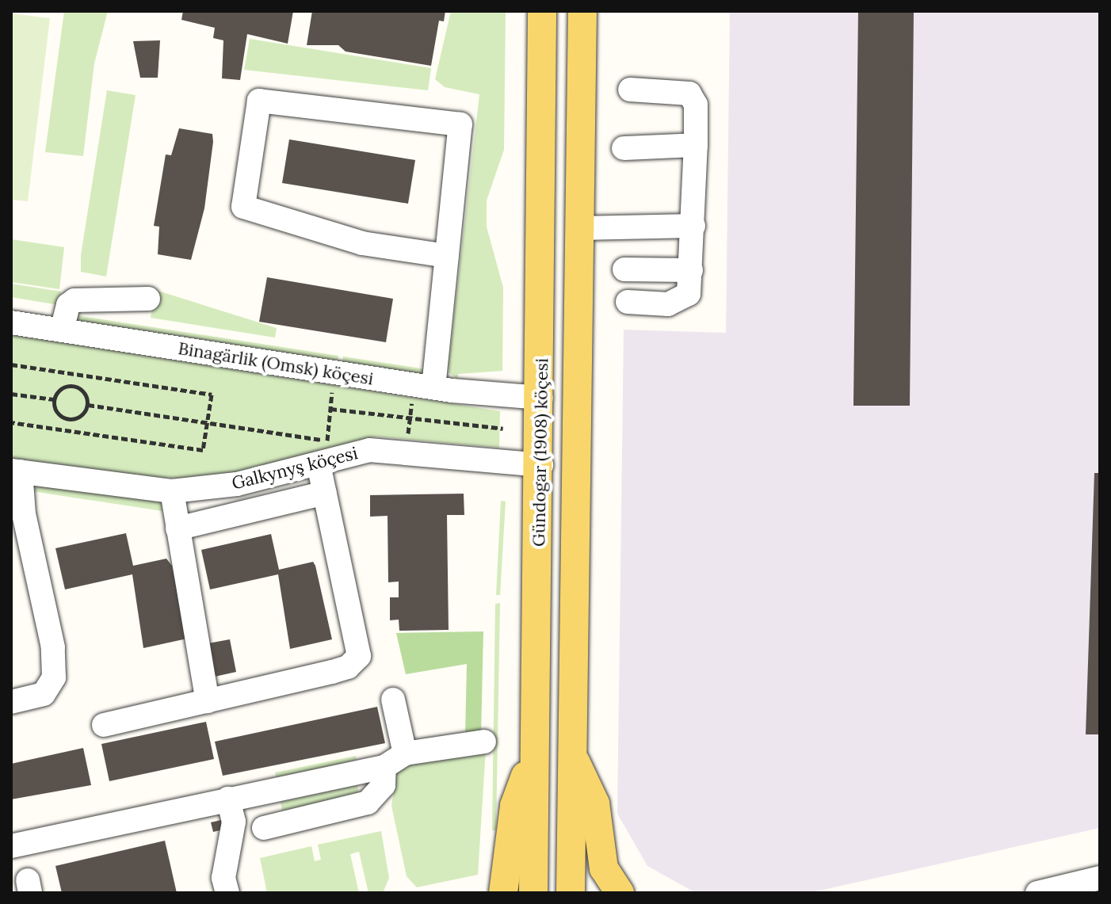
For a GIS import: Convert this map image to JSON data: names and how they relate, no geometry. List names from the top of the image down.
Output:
{
  "streets": {
    "main road": ["Gündogar (1908) köçesi"],
    "street": ["Binagärlik (Omsk) köçesi", "Galkynyş köçesi"]
  },
  "crossings": [
    ["Binagärlik (Omsk) köçesi", "Gündogar (1908) köçesi"],
    ["Gündogar (1908) köçesi", "Galkynyş köçesi"]
  ]
}
